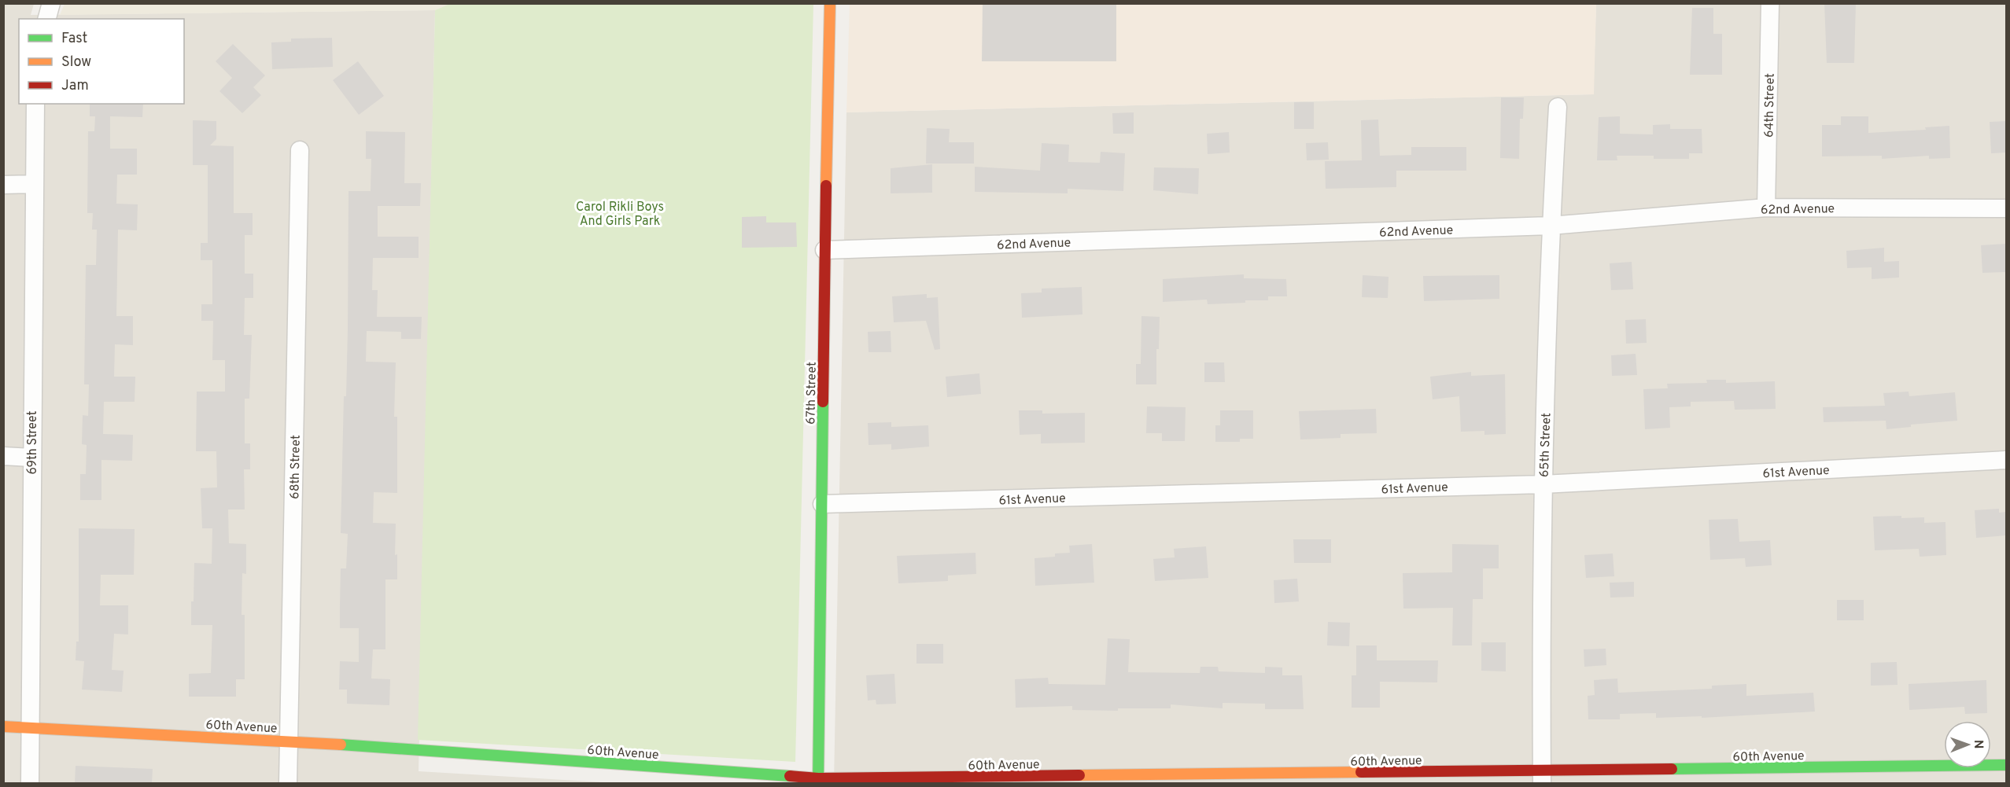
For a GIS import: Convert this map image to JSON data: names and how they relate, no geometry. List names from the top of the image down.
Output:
{
  "streets": {
    "street": [
      "64th Street",
      "62nd Avenue",
      "67th Street",
      "69th Street",
      "65th Street",
      "68th Street",
      "61st Avenue",
      "60th Avenue"
    ]
  },
  "crossings": [
    ["64th Street", "62nd Avenue"],
    ["62nd Avenue", "67th Street"],
    ["62nd Avenue", "65th Street"],
    ["67th Street", "61st Avenue"],
    ["67th Street", "60th Avenue"],
    ["69th Street", "60th Avenue"],
    ["65th Street", "61st Avenue"],
    ["65th Street", "60th Avenue"],
    ["68th Street", "60th Avenue"]
  ],
  "parks": ["Carol Rikli Boys And Girls Park"],
  "legend": ["Fast", "Slow", "Jam"],
  "north": "right"
}
